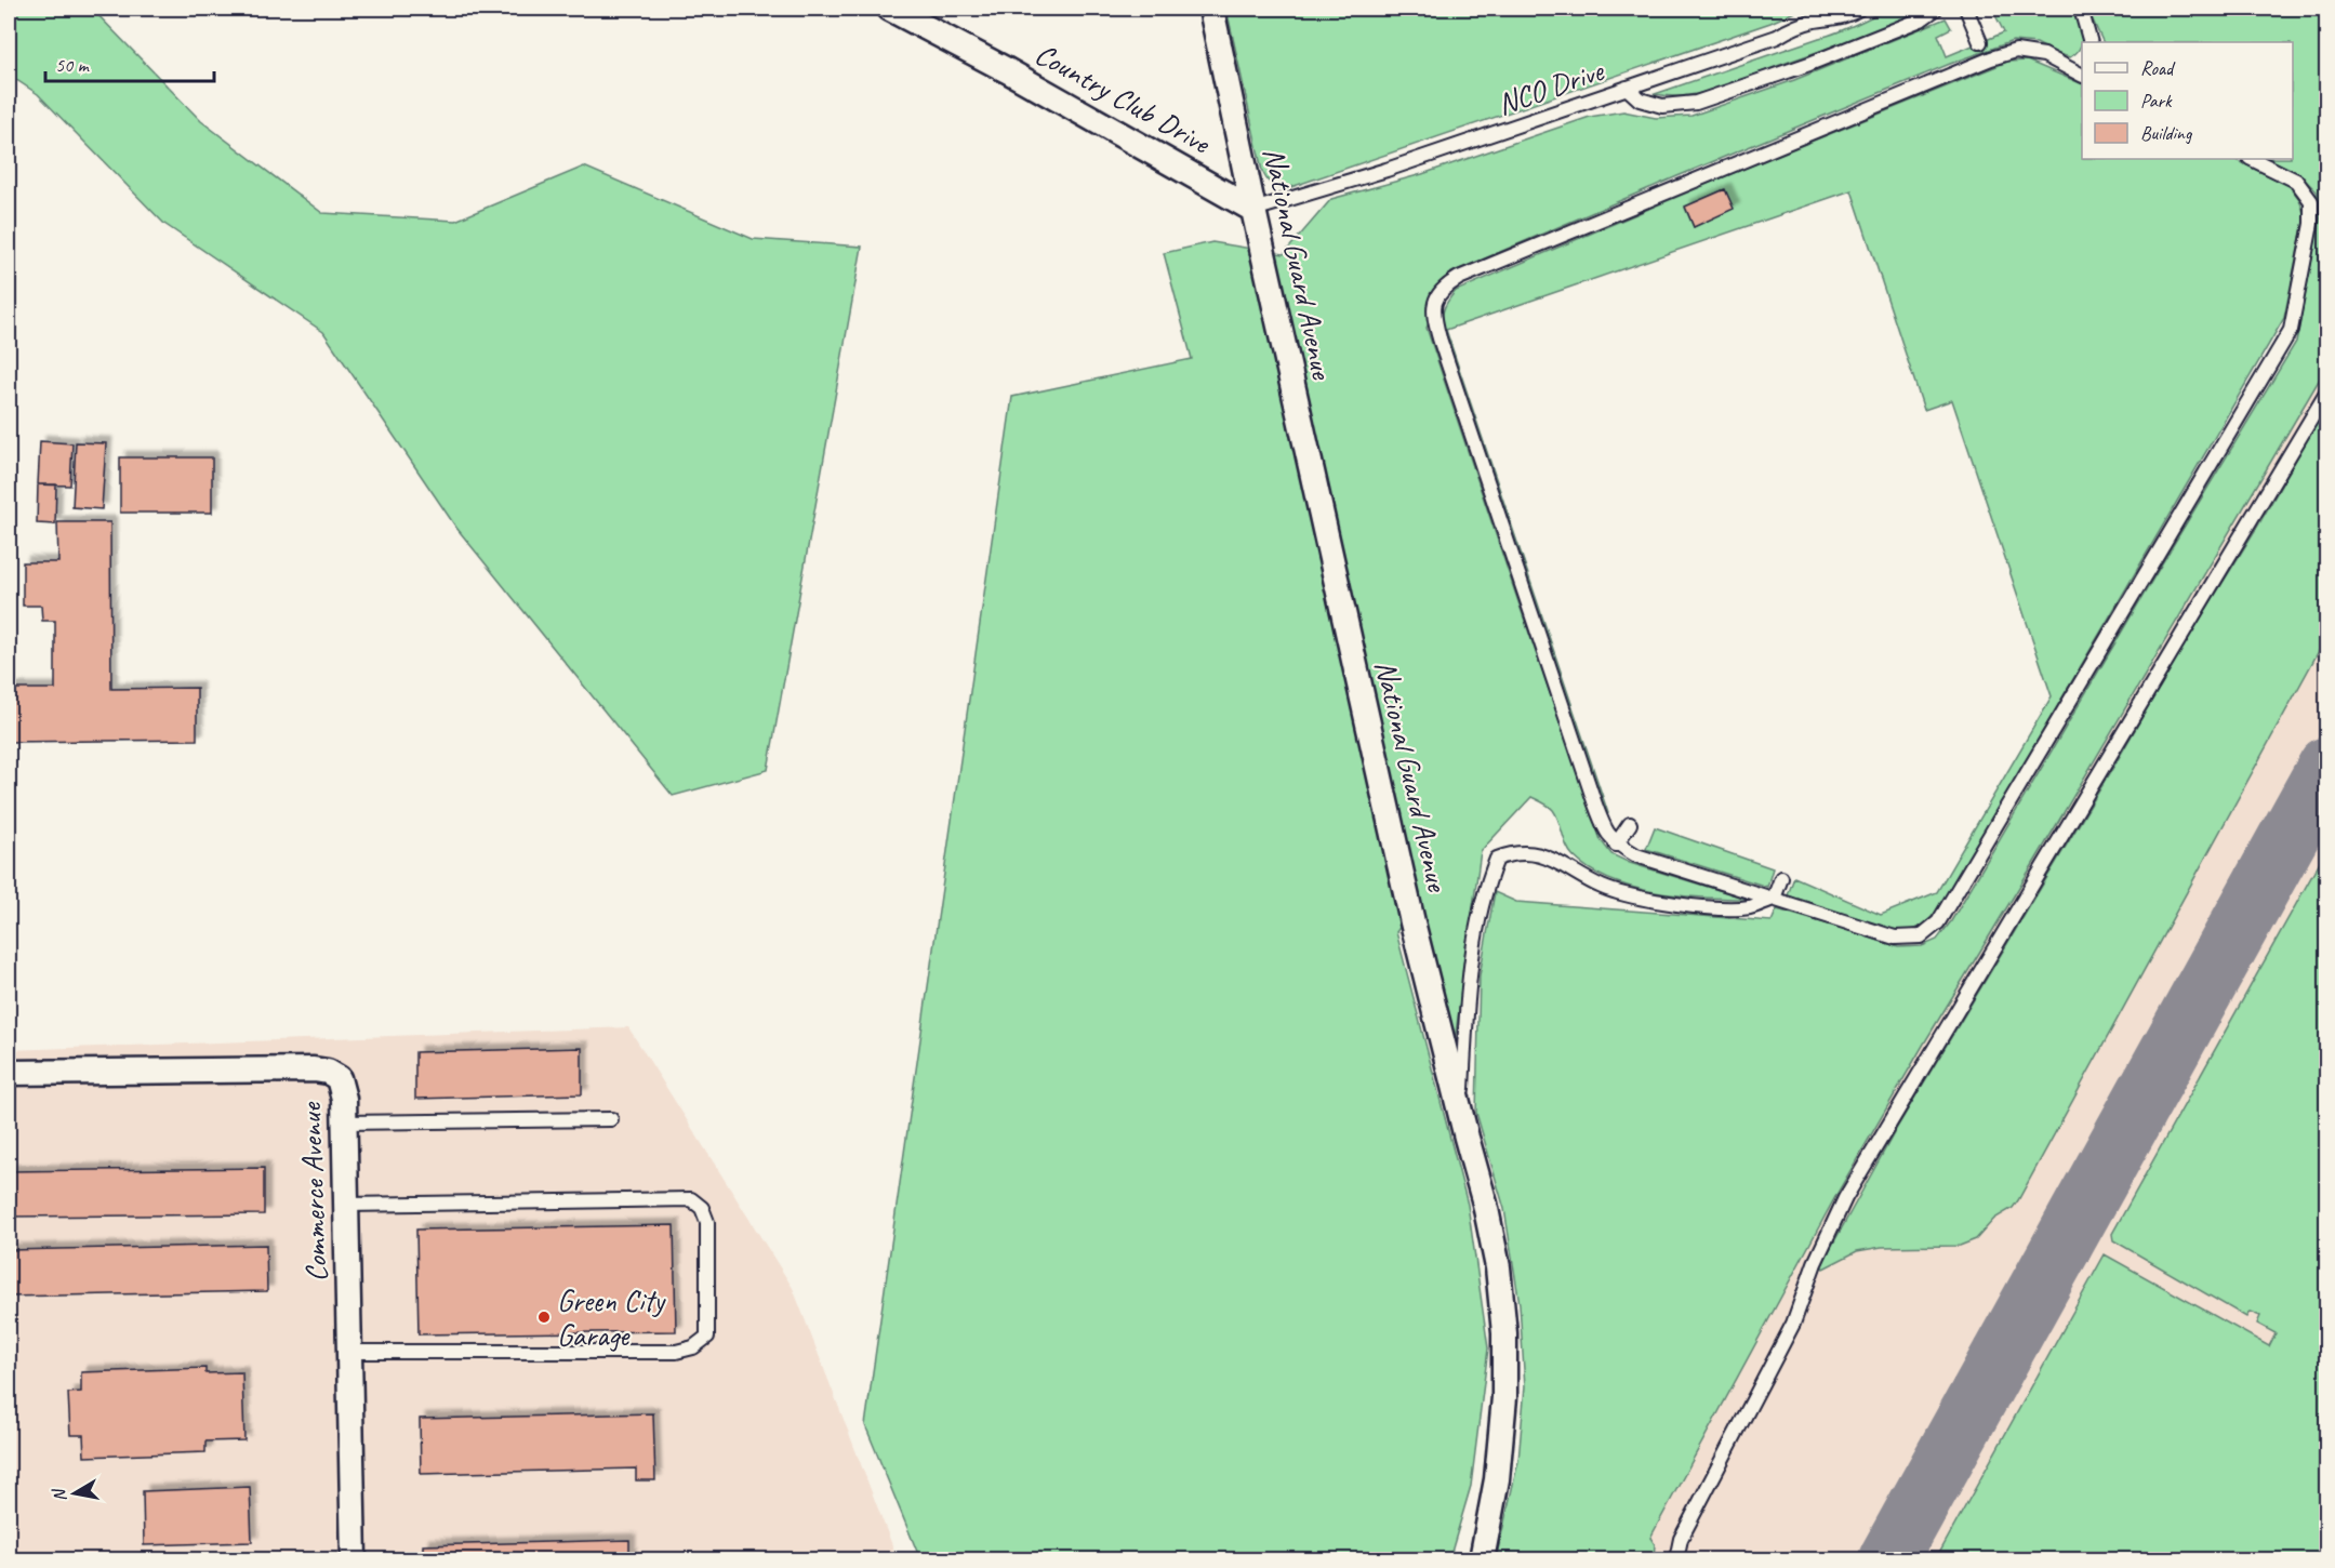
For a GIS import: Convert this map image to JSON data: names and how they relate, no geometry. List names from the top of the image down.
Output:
{
  "streets": {
    "street": ["Country Club Drive", "National Guard Avenue", "Commerce Avenue"],
    "lane": ["NCO Drive"]
  },
  "crossings": [
    ["NCO Drive", "Country Club Drive"],
    ["NCO Drive", "National Guard Avenue"],
    ["Country Club Drive", "National Guard Avenue"]
  ],
  "places": ["Green City Garage"],
  "legend": ["Road", "Park", "Building"],
  "scale_bar": "50 m",
  "north": "left"
}
